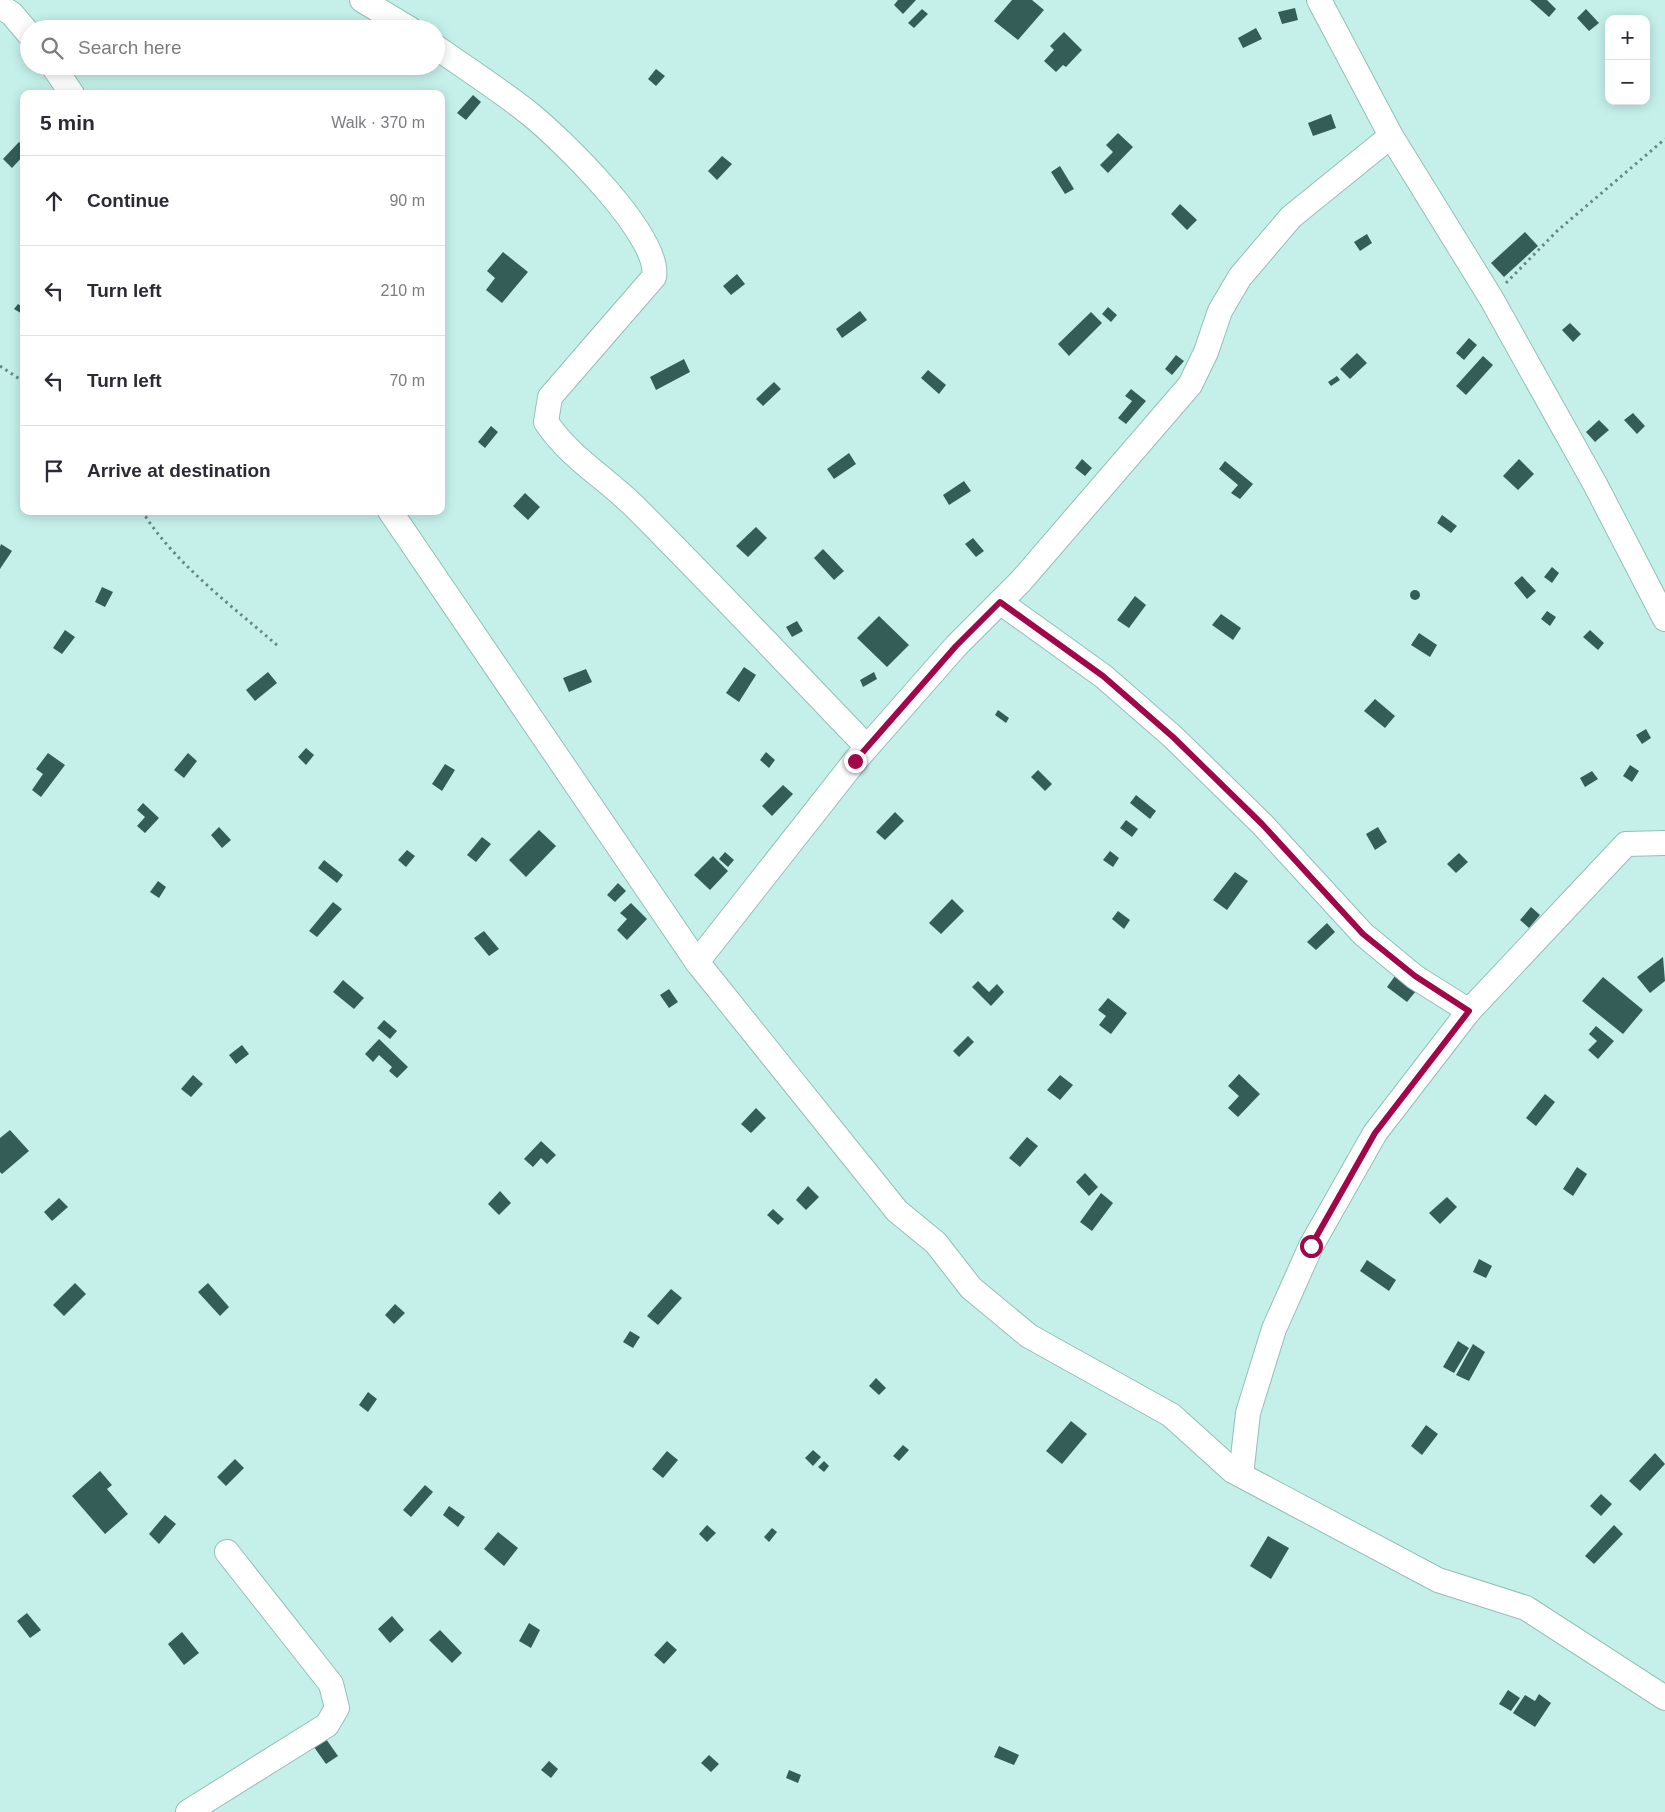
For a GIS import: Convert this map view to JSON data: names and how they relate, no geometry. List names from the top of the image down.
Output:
{
  "page": {
    "map_buttons": ["+", "−"],
    "search": "Search here",
    "heading": ["5 min", "Walk · 370 m"],
    "list": [
      ["Continue", "90 m"],
      ["Turn left", "210 m"],
      ["Turn left", "70 m"],
      "Arrive at destination"
    ]
  }
}
